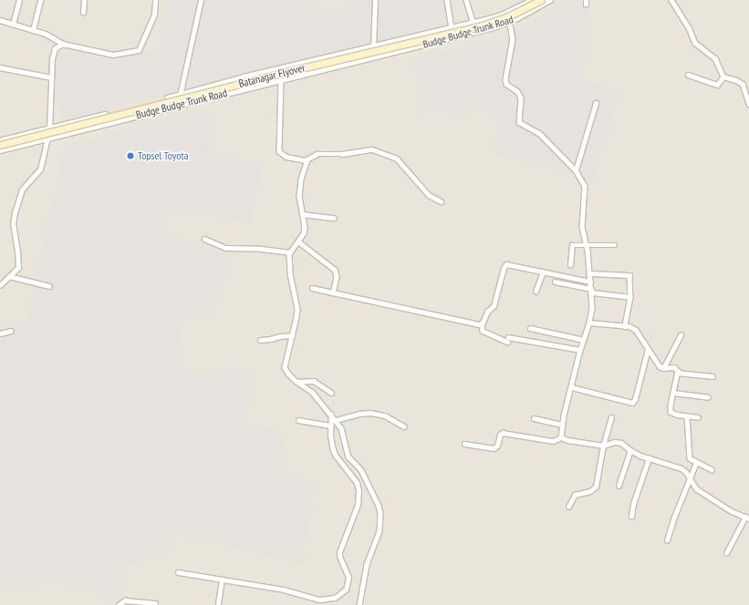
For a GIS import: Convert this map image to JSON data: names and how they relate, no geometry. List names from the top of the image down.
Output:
{
  "streets": {
    "main road": ["Batanagar Flyover"],
    "street": ["Budge Budge Trunk Road"]
  },
  "places": ["Topsel Toyota"]
}
